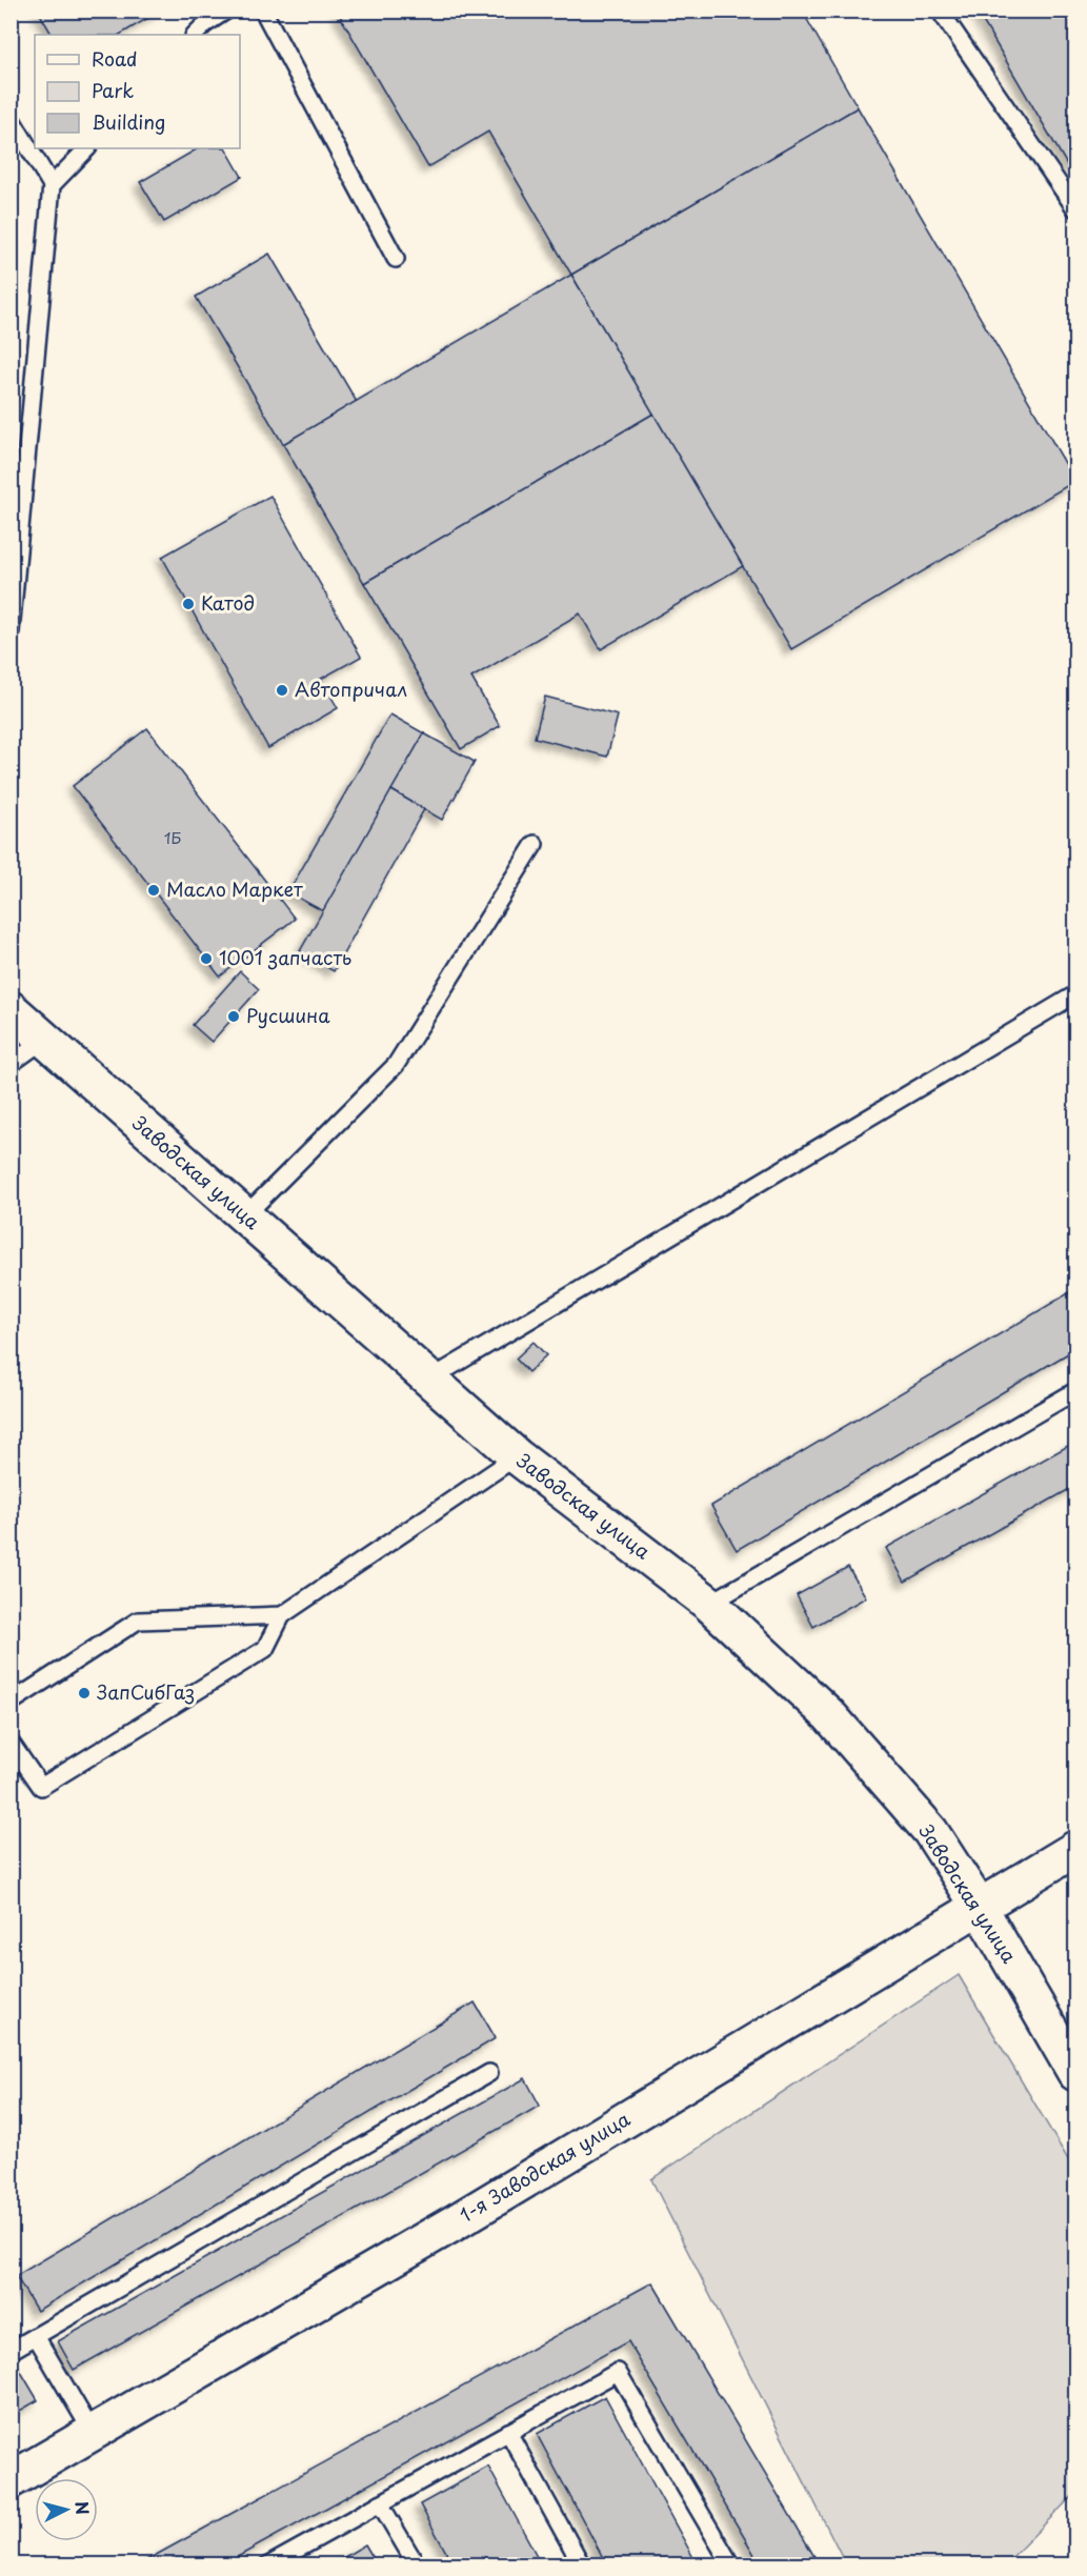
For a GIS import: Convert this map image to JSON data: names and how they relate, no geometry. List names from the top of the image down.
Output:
{
  "streets": {
    "main road": ["Заводская улица", "1-я Заводская улица"]
  },
  "crossings": [
    ["Заводская улица", "1-я Заводская улица"]
  ],
  "places": [
    "Катод",
    "Автопричал",
    "Масло Маркет",
    "1001 запчасть",
    "Русшина",
    "ЗапСибГаз"
  ],
  "house_numbers": ["1Б"],
  "legend": ["Road", "Park", "Building"],
  "north": "right"
}
